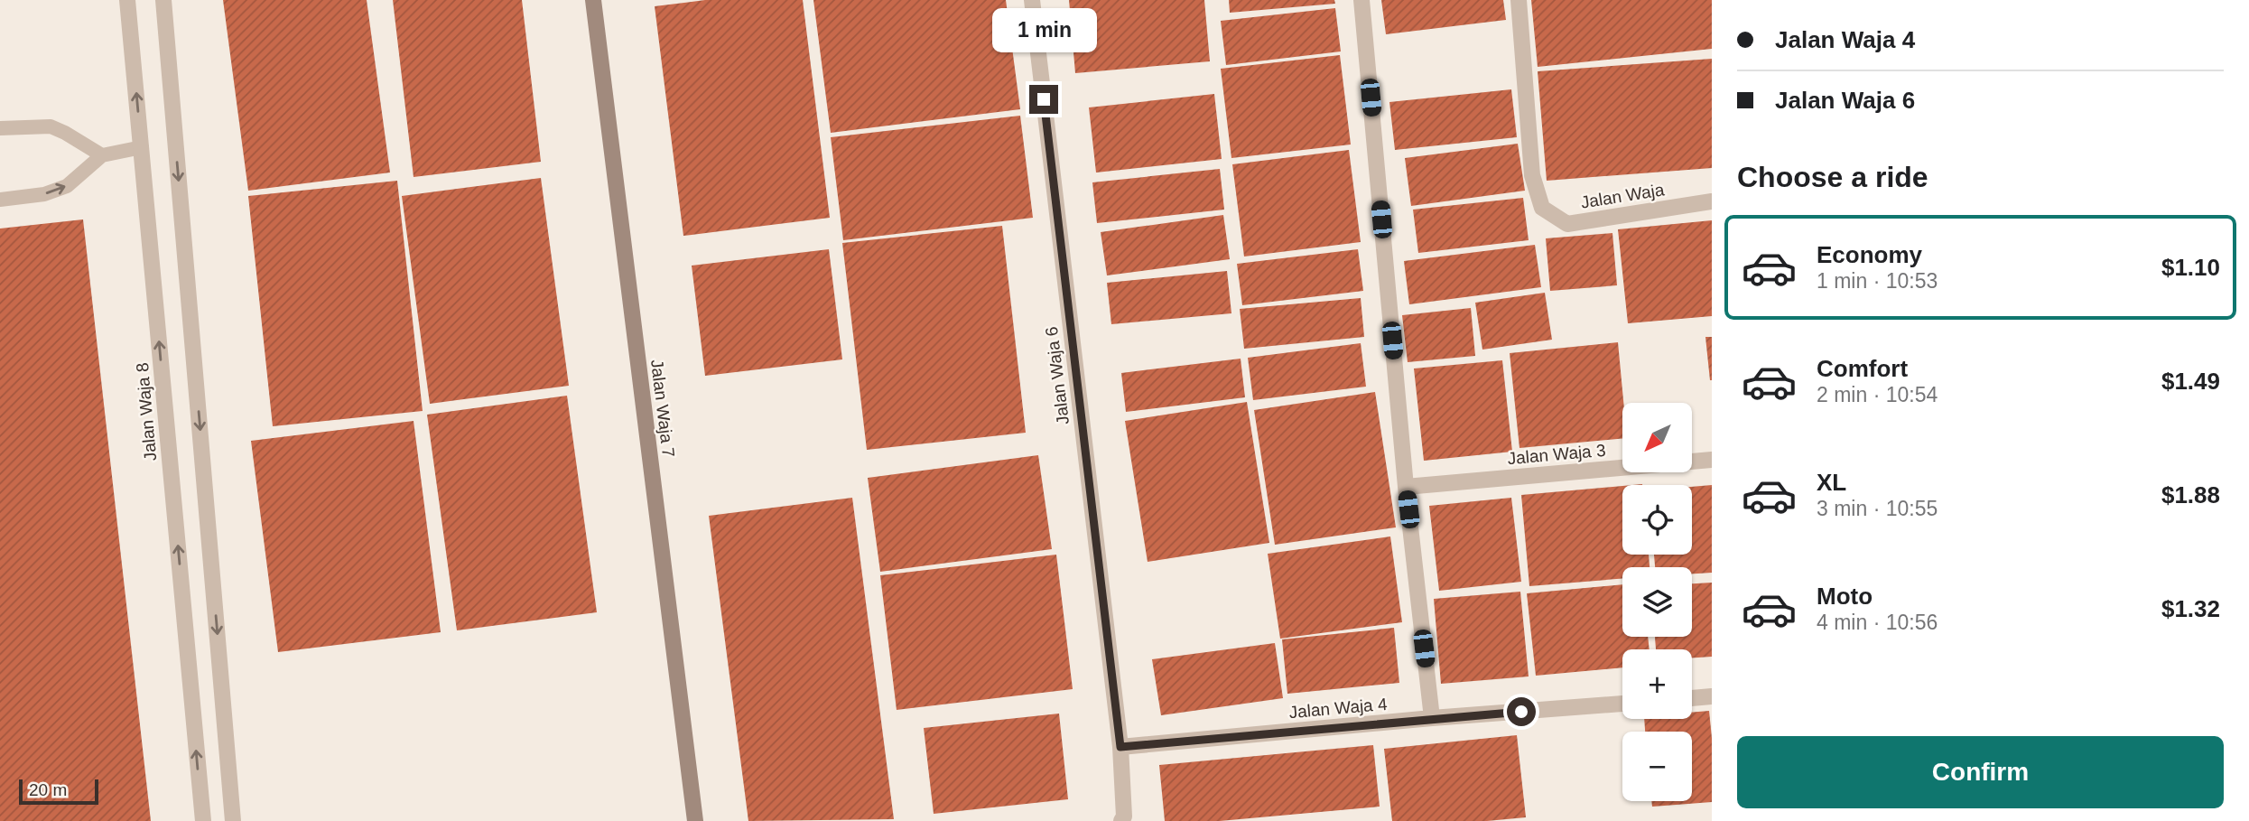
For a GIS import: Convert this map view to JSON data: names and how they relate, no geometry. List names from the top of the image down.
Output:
{
  "streets": {
    "street": [
      "Jalan Waja",
      "Jalan Waja 6",
      "Jalan Waja 7",
      "Jalan Waja 8",
      "Jalan Waja 3",
      "Jalan Waja 4"
    ]
  },
  "crossings": [
    ["Jalan Waja 6", "Jalan Waja 4"]
  ],
  "scale_bar": "20 m",
  "north": "bottom left",
  "page": {
    "banner": ["Jalan Waja 4", "Jalan Waja 6"],
    "bubble": "1 min",
    "heading": "Choose a ride",
    "list": [
      {
        "name": "Economy",
        "note": "1 min · 10:53",
        "value": "$1.10"
      },
      {
        "name": "Comfort",
        "note": "2 min · 10:54",
        "value": "$1.49"
      },
      {
        "name": "XL",
        "note": "3 min · 10:55",
        "value": "$1.88"
      },
      {
        "name": "Moto",
        "note": "4 min · 10:56",
        "value": "$1.32"
      }
    ],
    "map_buttons": ["+", "−"],
    "buttons": "Confirm",
    "scale": "20 m"
  }
}
